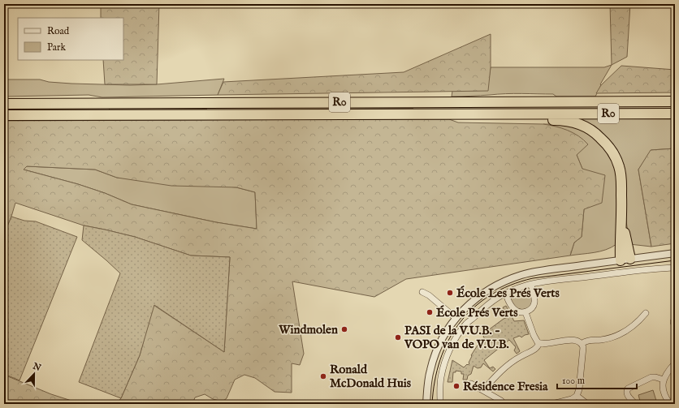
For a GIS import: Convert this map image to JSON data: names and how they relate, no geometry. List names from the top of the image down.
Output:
{
  "streets": {
    "highway": ["R0"]
  },
  "places": [
    "École Les Prés Verts",
    "École Prés Verts",
    "Windmolen",
    "PASI de la V.U.B. - VOPO van de V.U.B.",
    "Ronald McDonald Huis",
    "Résidence Fresia"
  ],
  "legend": ["Road", "Park"],
  "scale_bar": "100 m",
  "north": "top"
}
